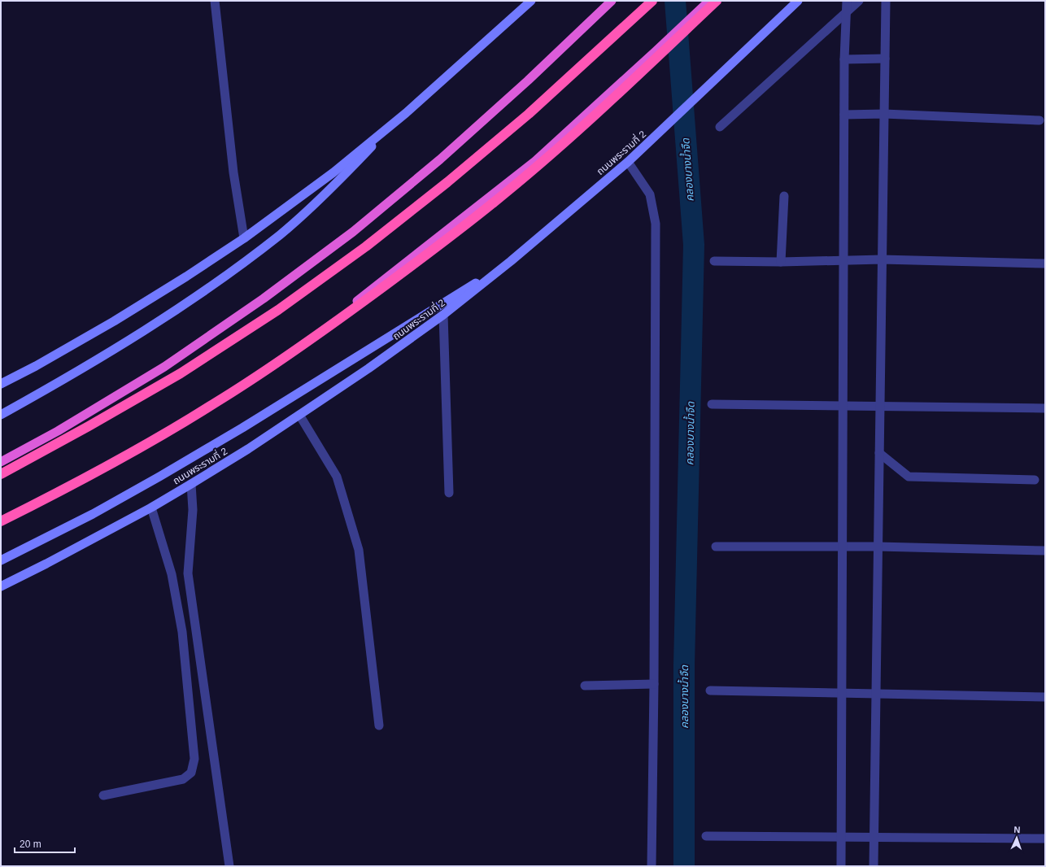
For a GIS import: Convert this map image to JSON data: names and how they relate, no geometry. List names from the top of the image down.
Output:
{
  "streets": {
    "main road": ["ถนนพระรามที่ 2"]
  },
  "water": ["คลองบางน้ำจืด"],
  "scale_bar": "20 m",
  "north": "top"
}
